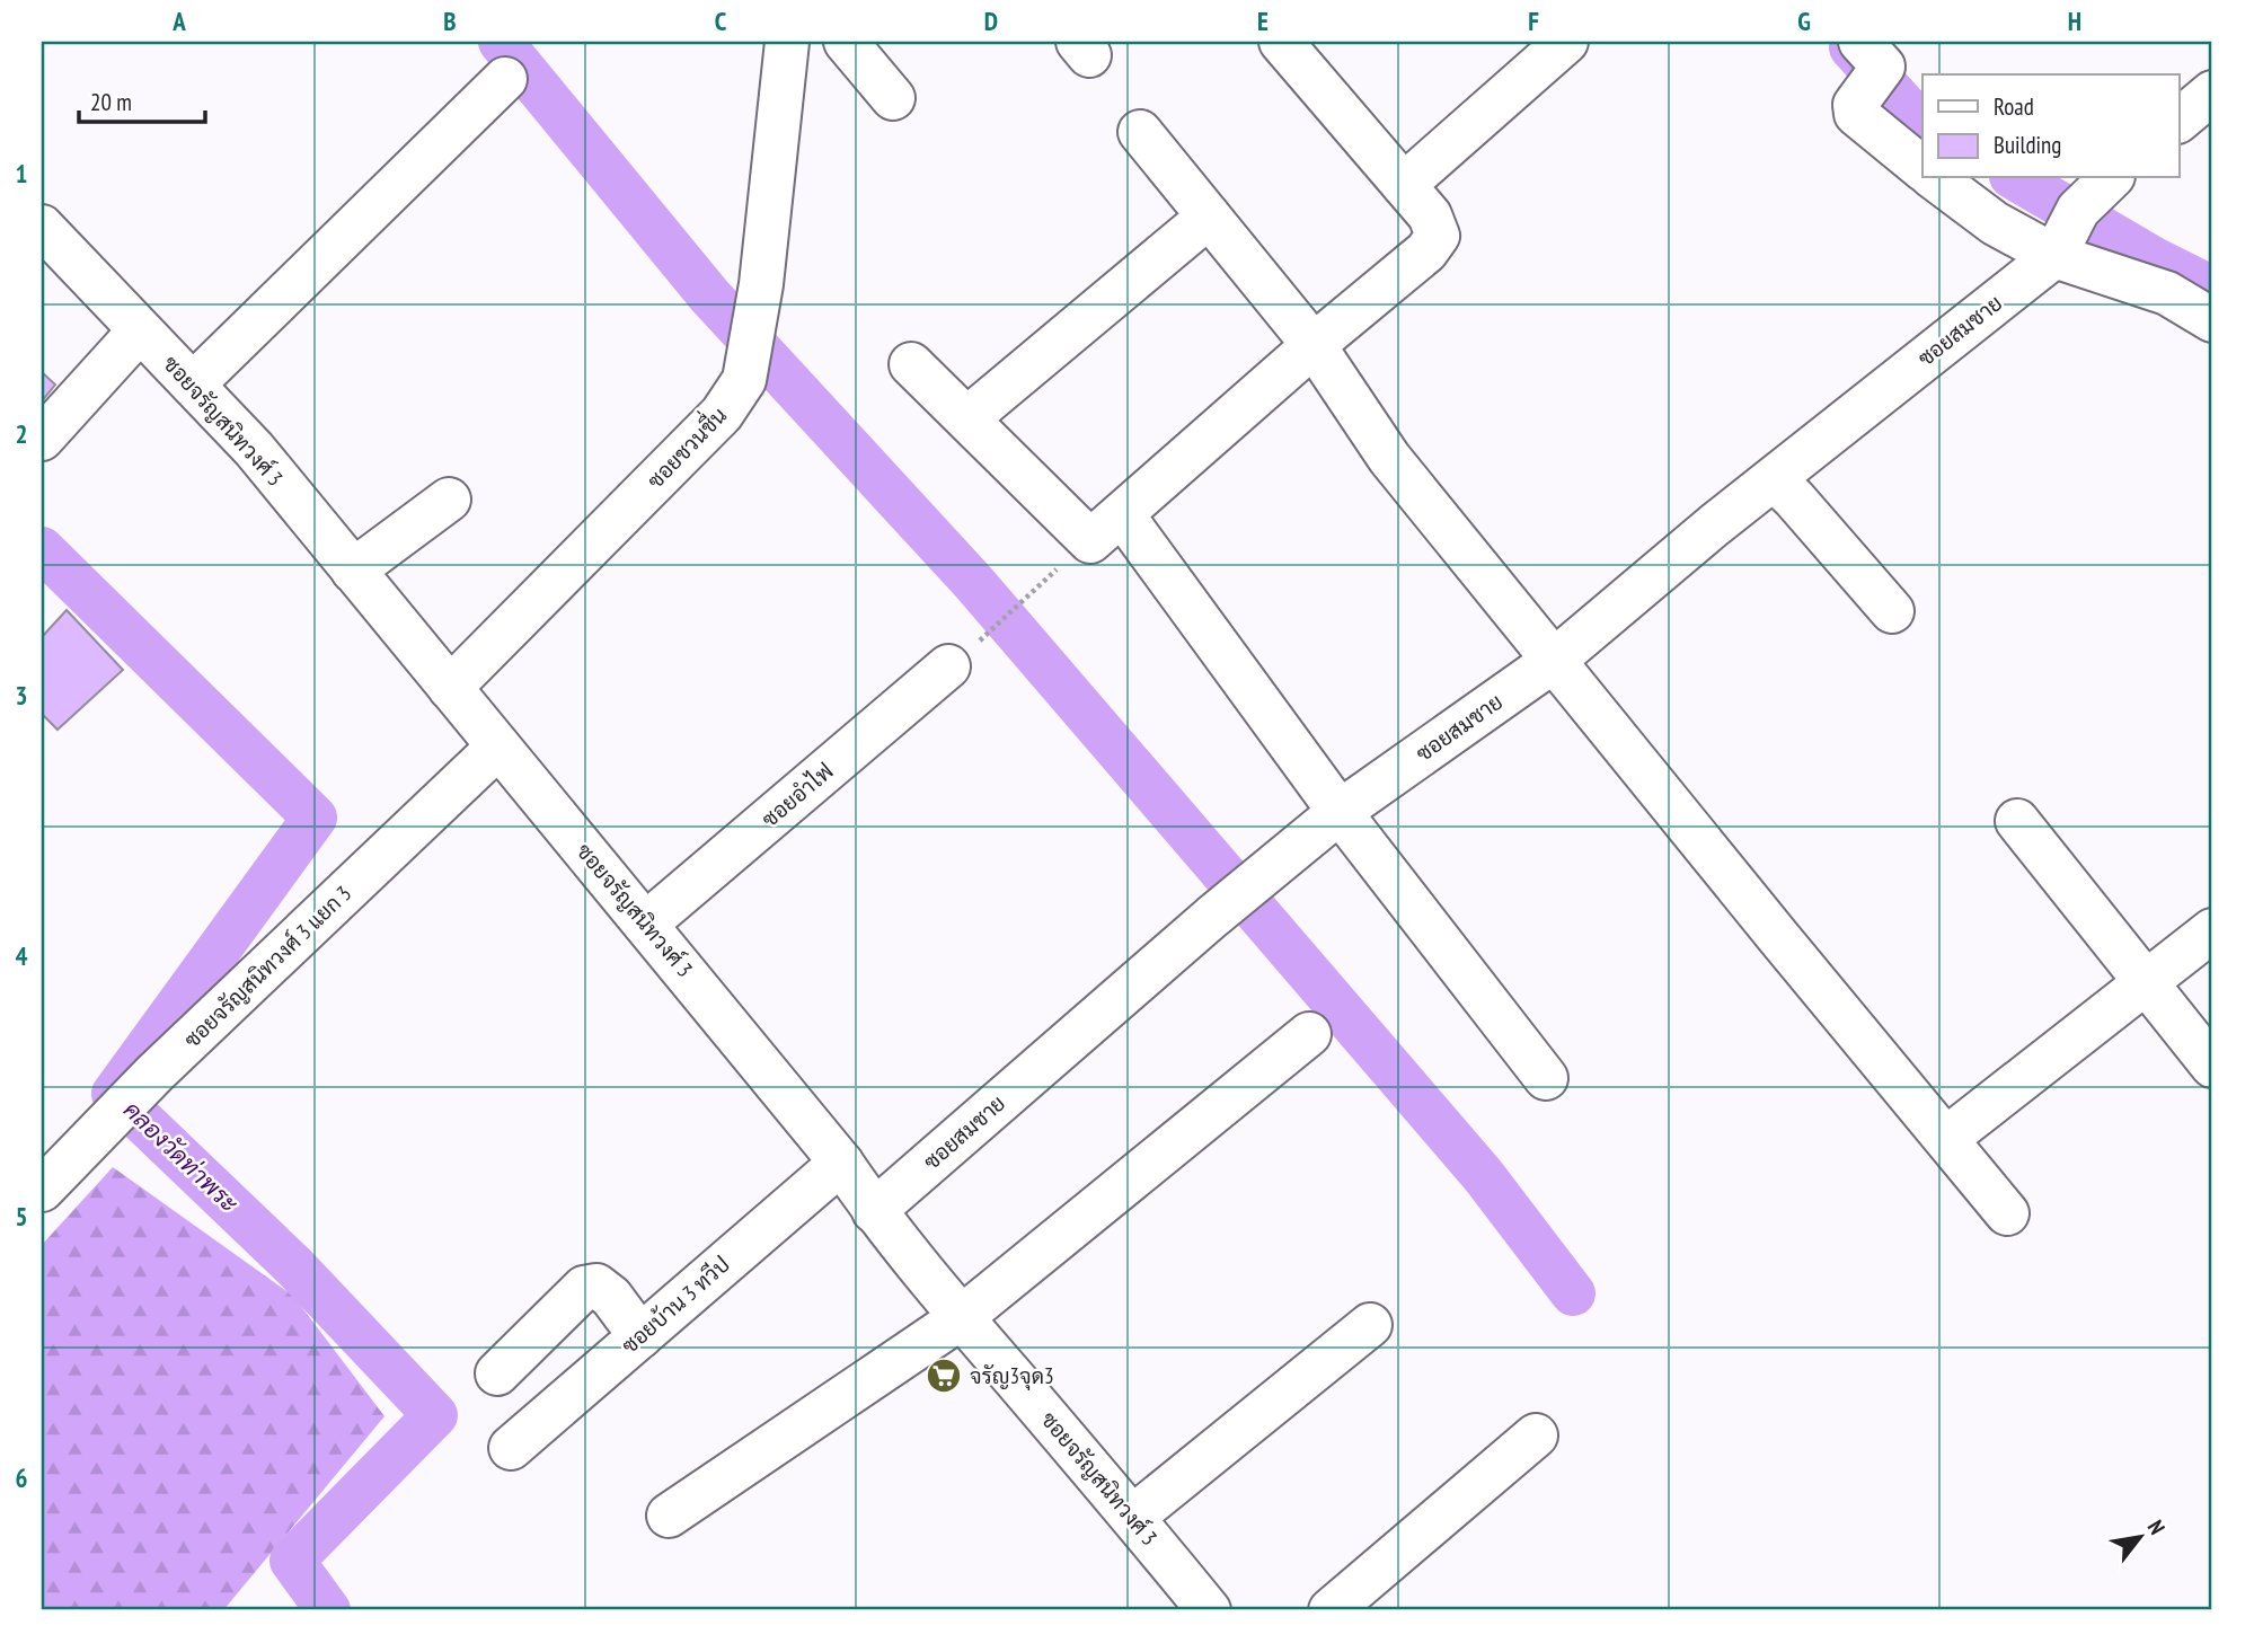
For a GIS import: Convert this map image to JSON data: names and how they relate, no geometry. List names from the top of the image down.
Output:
{
  "streets": {
    "street": [
      "ซอยสมชาย",
      "ซอยจรัญสนิทวงศ์ 3",
      "ซอยชวนชื่น",
      "ซอยอำไฟ",
      "ซอยจรัญสนิทวงศ์ 3 แยก 3",
      "ซอยบ้าน 3 ทวีป"
    ]
  },
  "crossings": [
    ["ซอยสมชาย", "ซอยจรัญสนิทวงศ์ 3"],
    ["ซอยจรัญสนิทวงศ์ 3", "ซอยชวนชื่น"],
    ["ซอยจรัญสนิทวงศ์ 3", "ซอยอำไฟ"],
    ["ซอยจรัญสนิทวงศ์ 3", "ซอยจรัญสนิทวงศ์ 3 แยก 3"],
    ["ซอยจรัญสนิทวงศ์ 3", "ซอยบ้าน 3 ทวีป"]
  ],
  "water": ["คลองวัดท่าพระ"],
  "places": {
    "supermarket": ["จรัญ3จุด3"]
  },
  "legend": ["Road", "Building"],
  "scale_bar": "20 m",
  "north": "top right",
  "grid": {
    "columns": [
      "A",
      "B",
      "C",
      "D",
      "E",
      "F",
      "G",
      "H"
    ],
    "rows": [
      "1",
      "2",
      "3",
      "4",
      "5",
      "6"
    ]
  }
}
